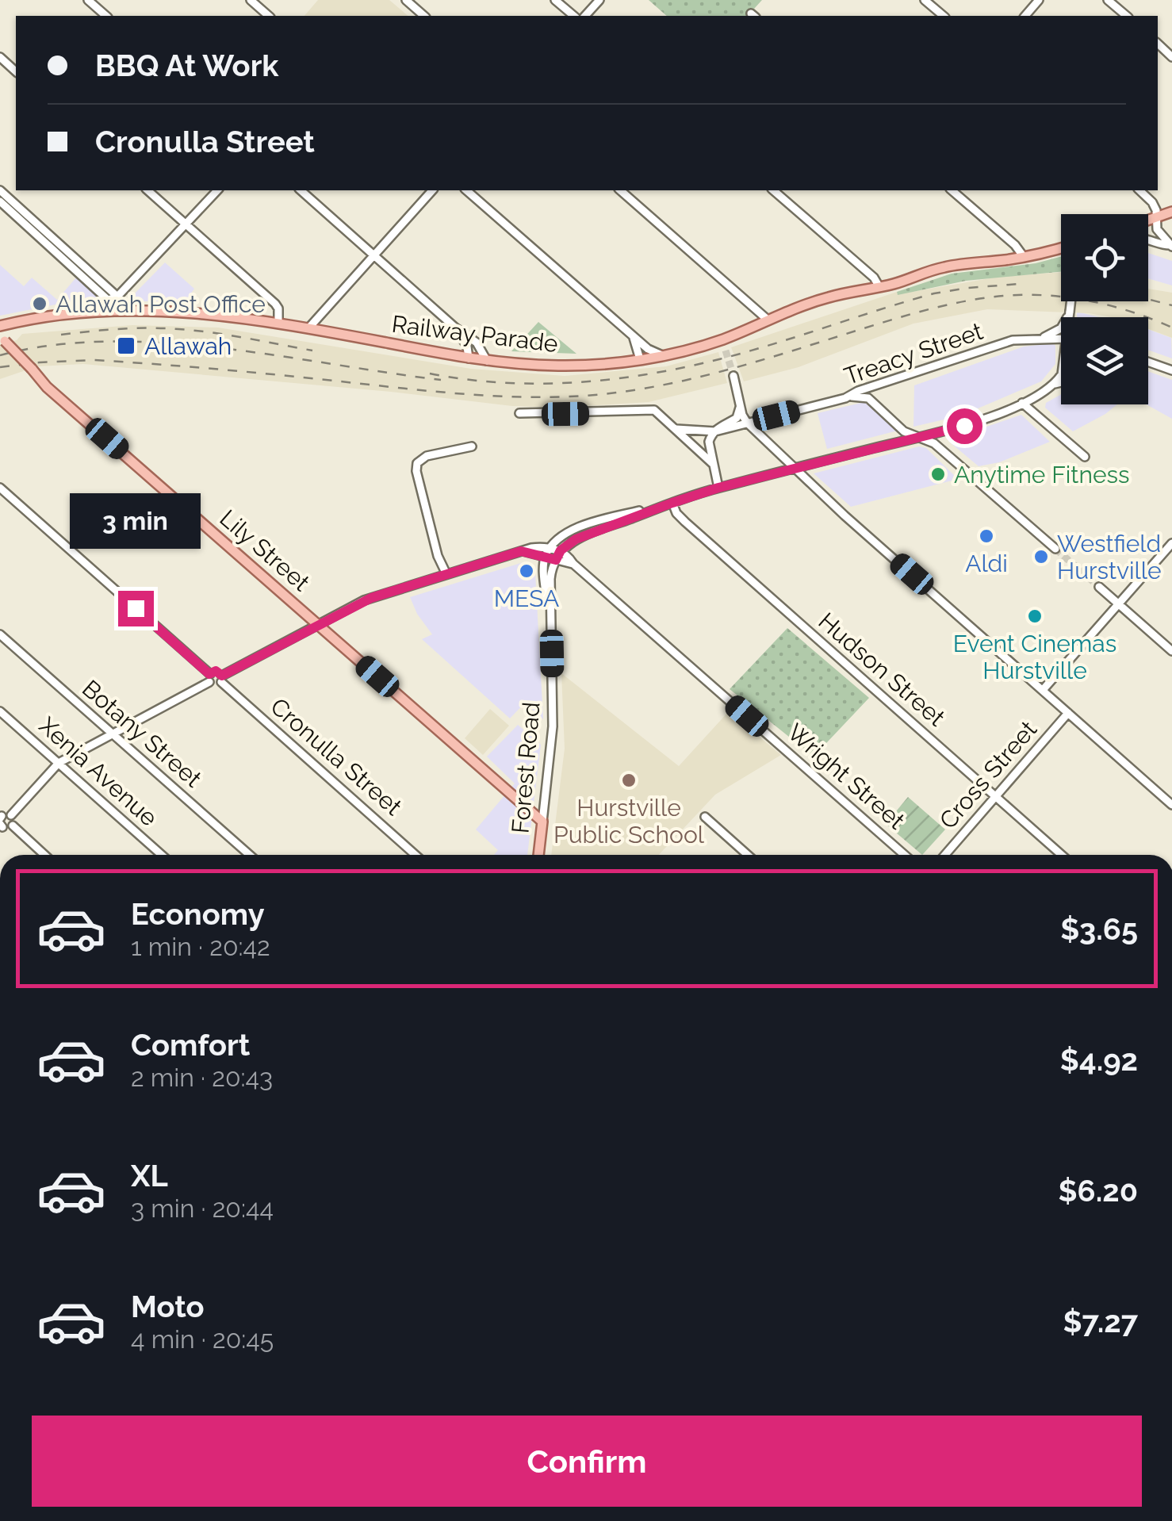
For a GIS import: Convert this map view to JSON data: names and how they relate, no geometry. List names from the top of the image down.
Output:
{
  "streets": {
    "main road": ["Railway Parade", "Lily Street", "Forest Road"],
    "street": [
      "Treacy Street",
      "Hudson Street",
      "Botany Street",
      "Cronulla Street",
      "Xenia Avenue",
      "Cross Street",
      "Wright Street"
    ]
  },
  "crossings": [
    ["Lily Street", "Forest Road"],
    ["Hudson Street", "Cross Street"],
    ["Forest Road", "Wright Street"]
  ],
  "places": {
    "other": [
      "Allawah Post Office",
      "Anytime Fitness",
      "Aldi",
      "Westfield Hurstville",
      "MESA",
      "Event Cinemas Hurstville",
      "Hurstville Public School"
    ],
    "transit": ["Allawah"]
  },
  "page": {
    "banner": ["BBQ At Work", "Cronulla Street"],
    "bubble": "3 min",
    "list": [
      {
        "name": "Economy",
        "note": "1 min · 20:42",
        "value": "$3.65"
      },
      {
        "name": "Comfort",
        "note": "2 min · 20:43",
        "value": "$4.92"
      },
      {
        "name": "XL",
        "note": "3 min · 20:44",
        "value": "$6.20"
      },
      {
        "name": "Moto",
        "note": "4 min · 20:45",
        "value": "$7.27"
      }
    ],
    "buttons": "Confirm"
  }
}
